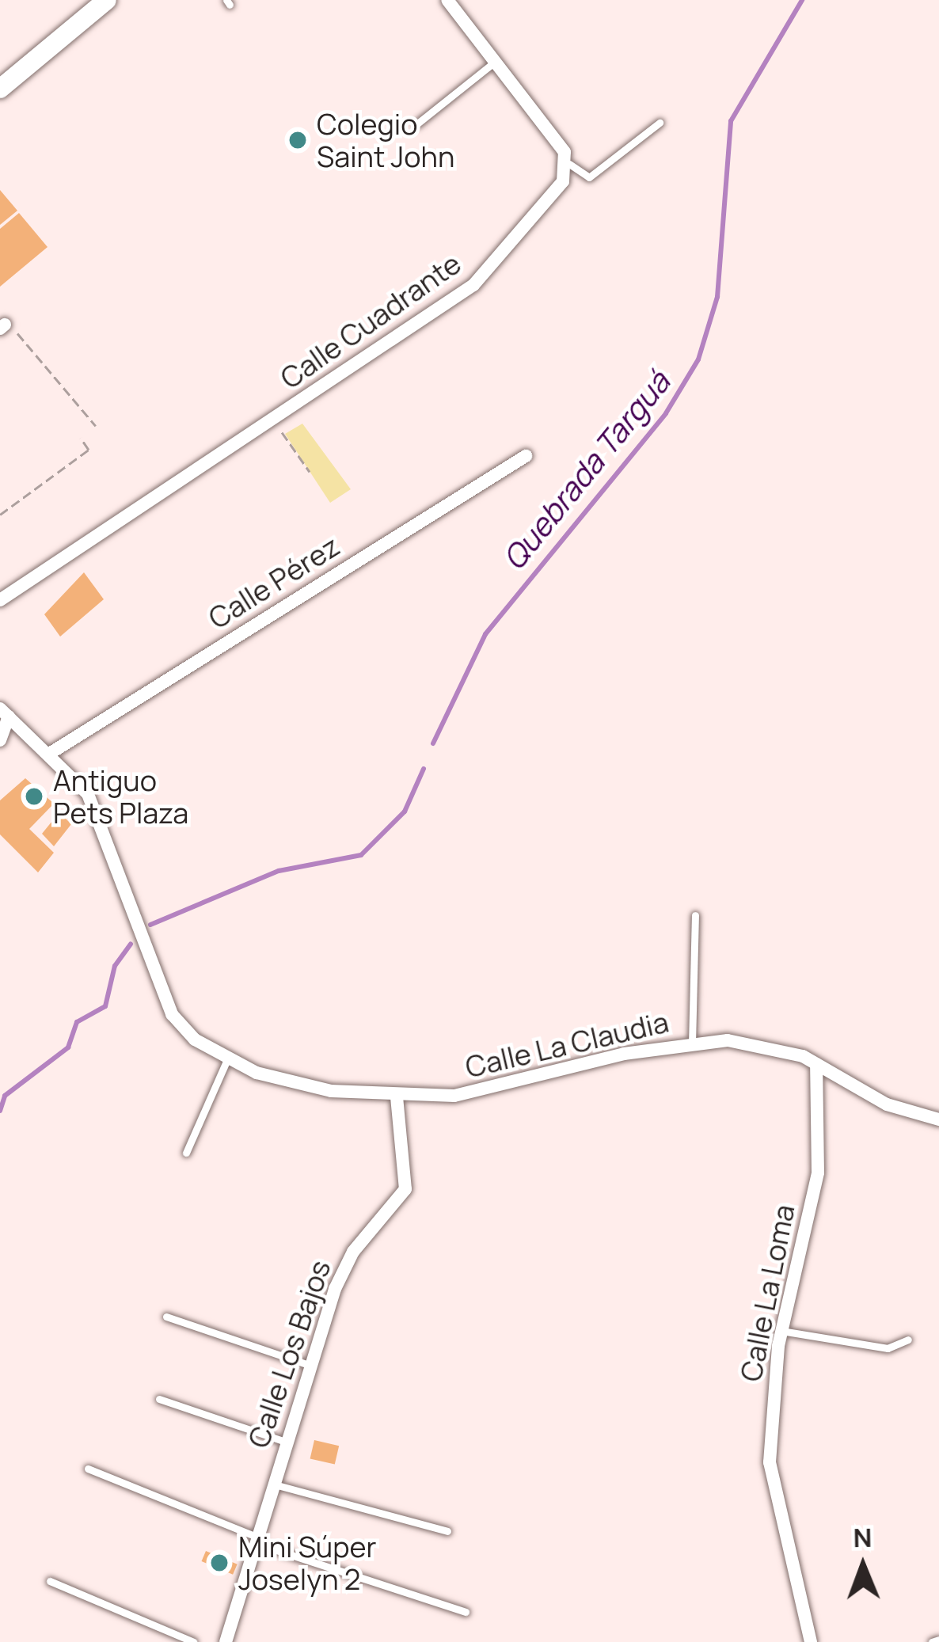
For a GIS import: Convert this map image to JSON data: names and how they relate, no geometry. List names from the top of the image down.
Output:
{
  "streets": {
    "street": [
      "Calle Cuadrante",
      "Calle Pérez",
      "Calle La Claudia",
      "Calle La Loma",
      "Calle Los Bajos"
    ]
  },
  "crossings": [
    ["Calle Pérez", "Calle La Claudia"],
    ["Calle La Claudia", "Calle La Loma"],
    ["Calle La Claudia", "Calle Los Bajos"]
  ],
  "water": ["Quebrada Targuá"],
  "places": ["Colegio Saint John", "Antiguo Pets Plaza", "Mini Súper Joselyn 2"],
  "north": "top"
}
